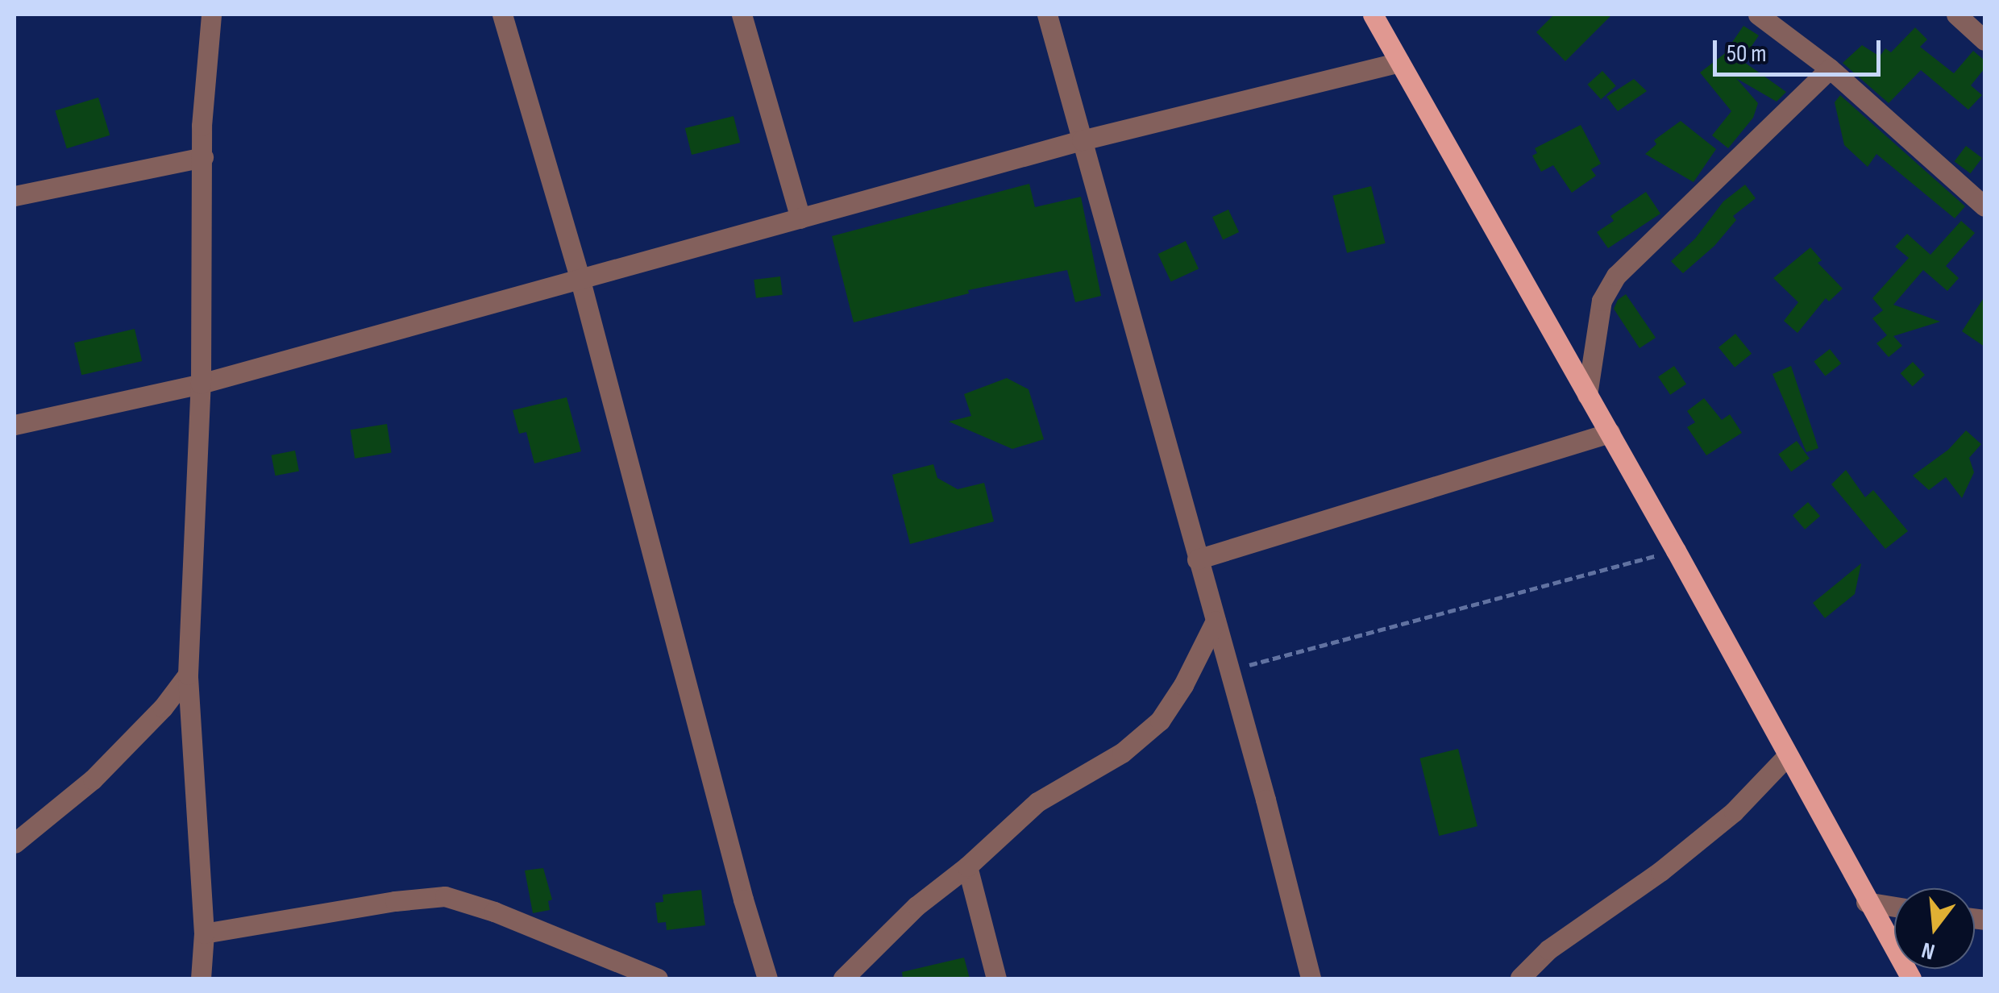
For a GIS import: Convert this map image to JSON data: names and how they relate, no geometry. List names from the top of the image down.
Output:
{
  "scale_bar": "50 m",
  "north": "bottom"
}
